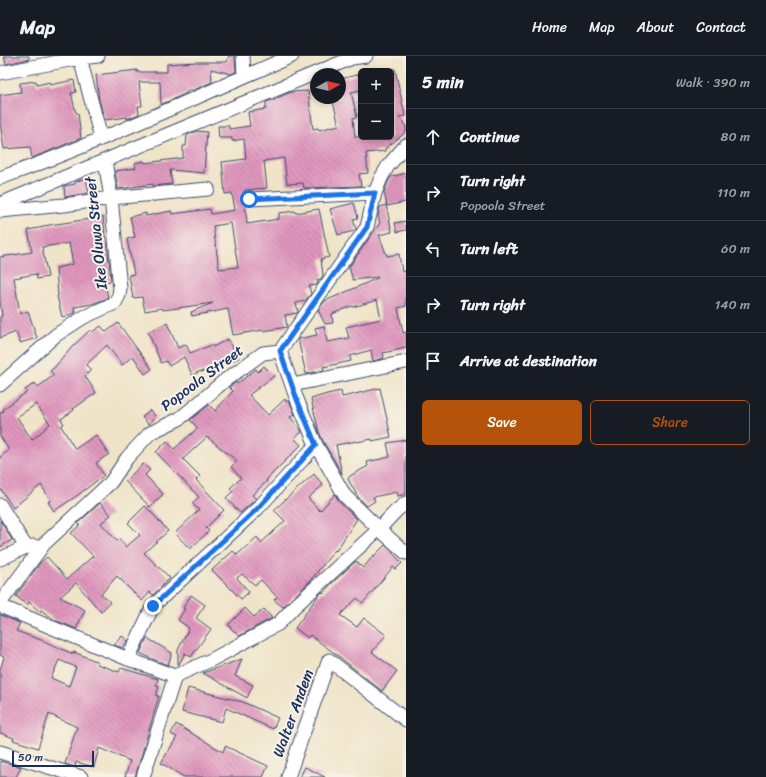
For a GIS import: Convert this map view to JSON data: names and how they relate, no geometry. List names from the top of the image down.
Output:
{
  "streets": {
    "street": ["Ike Oluwa Street", "Popoola Street", "Walter Andem"]
  },
  "scale_bar": "50 m",
  "north": "right",
  "page": {
    "header": "Map",
    "nav": [
      "Home",
      "Map",
      "About",
      "Contact"
    ],
    "heading": ["5 min", "Walk · 390 m"],
    "map_buttons": ["+", "−"],
    "list": [
      ["Continue", "80 m"],
      ["Turn right", "Popoola Street", "110 m"],
      ["Turn left", "60 m"],
      ["Turn right", "140 m"],
      "Arrive at destination"
    ],
    "buttons": ["Save", "Share"],
    "scale": "50 m"
  }
}
